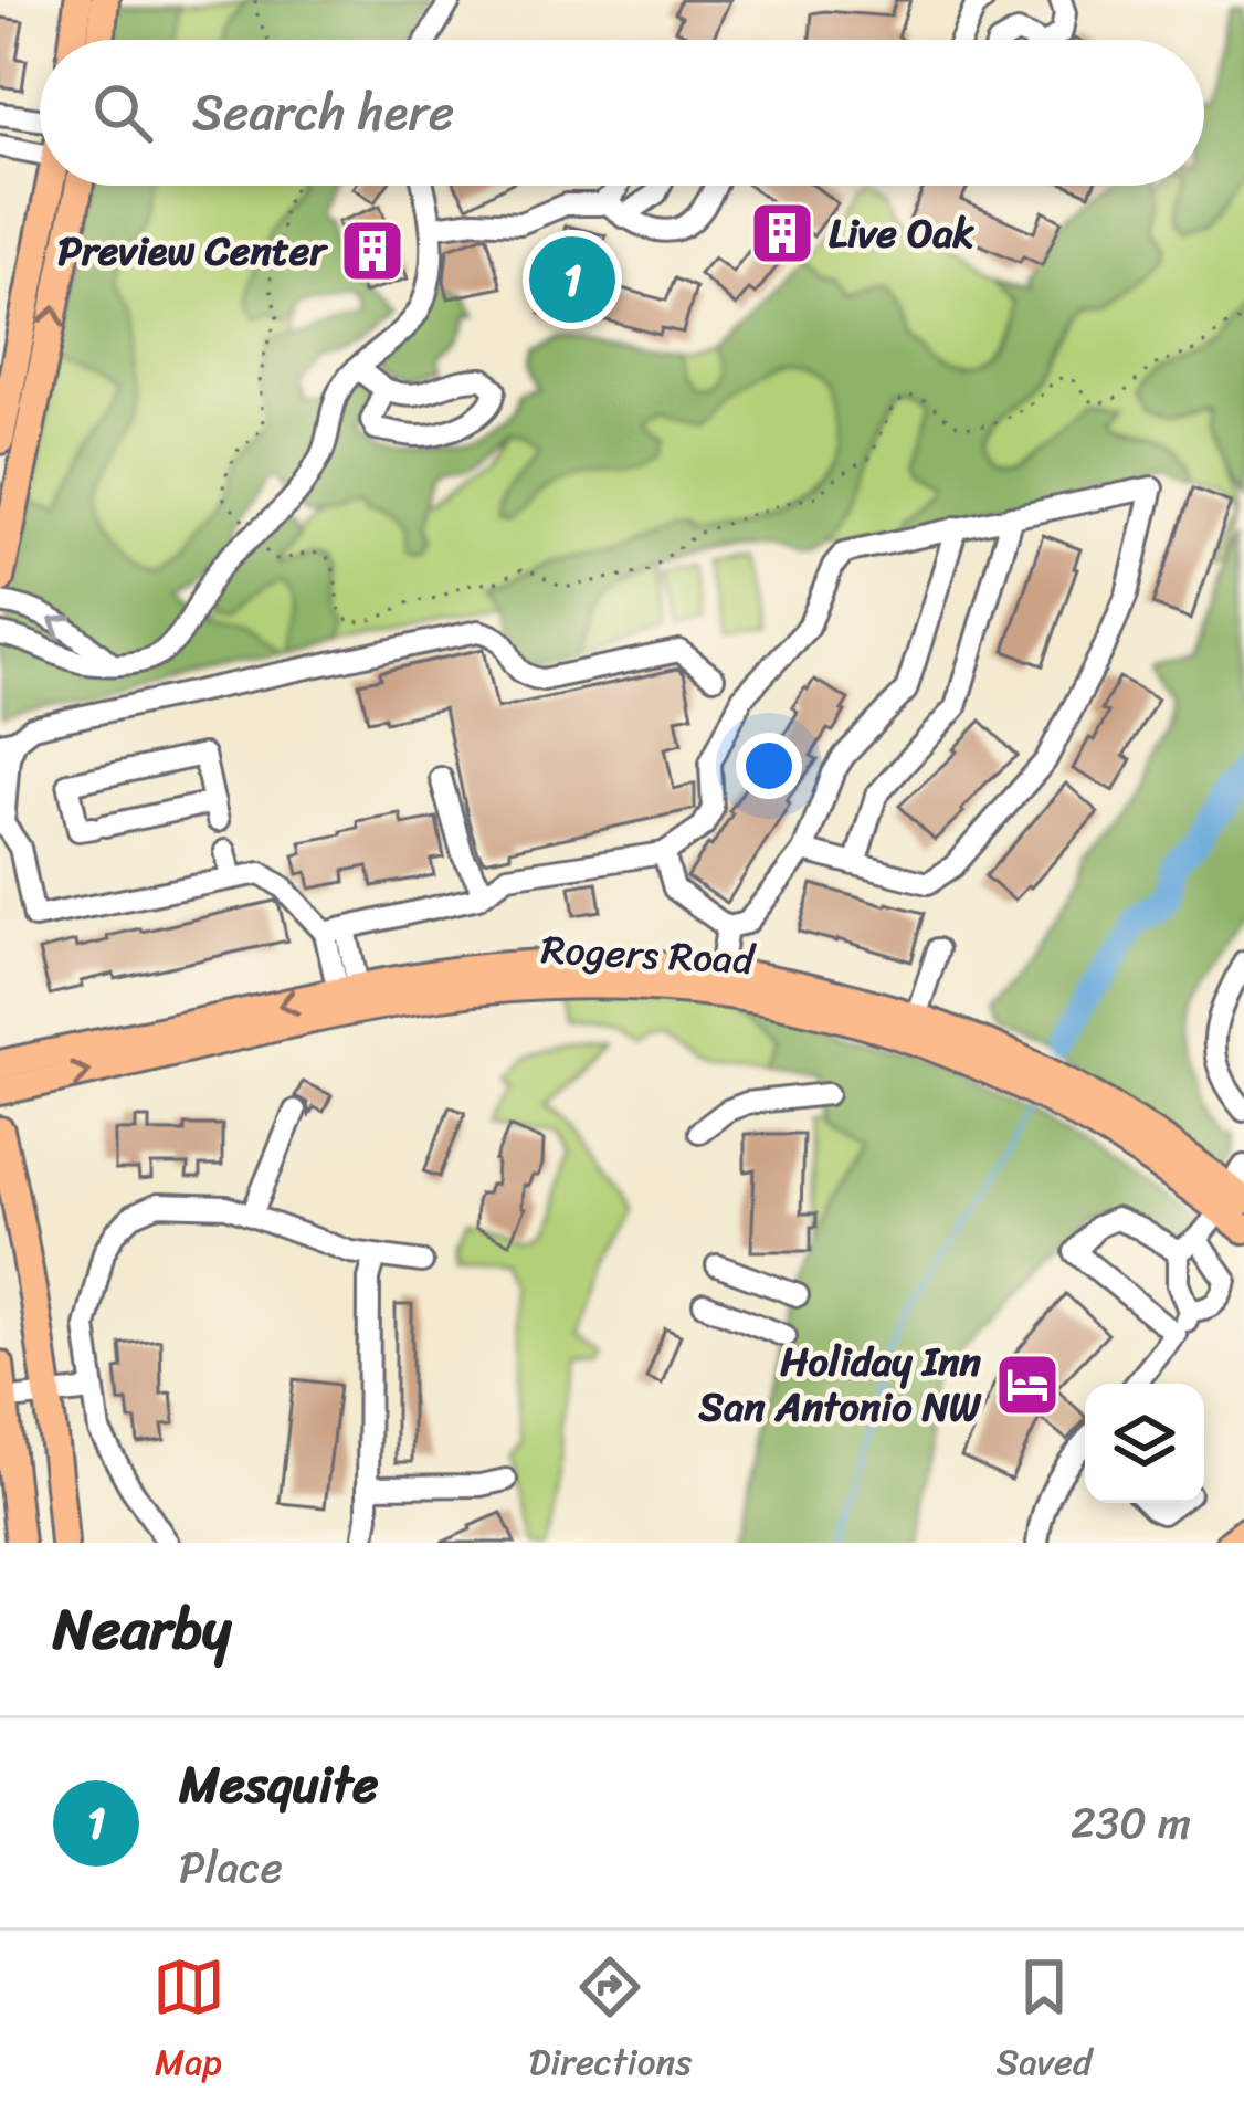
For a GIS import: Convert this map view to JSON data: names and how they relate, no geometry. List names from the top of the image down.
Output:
{
  "streets": {
    "main road": ["Rogers Road"]
  },
  "places": {
    "building": ["Live Oak", "Preview Center"],
    "hotel": ["Holiday Inn San Antonio NW"]
  },
  "page": {
    "search": "Search here",
    "pins": "1",
    "heading": "Nearby",
    "list": [
      {
        "mark": "1",
        "name": "Mesquite",
        "note": "Place",
        "value": "230 m"
      }
    ],
    "nav": ["Map", "Directions", "Saved"]
  }
}
